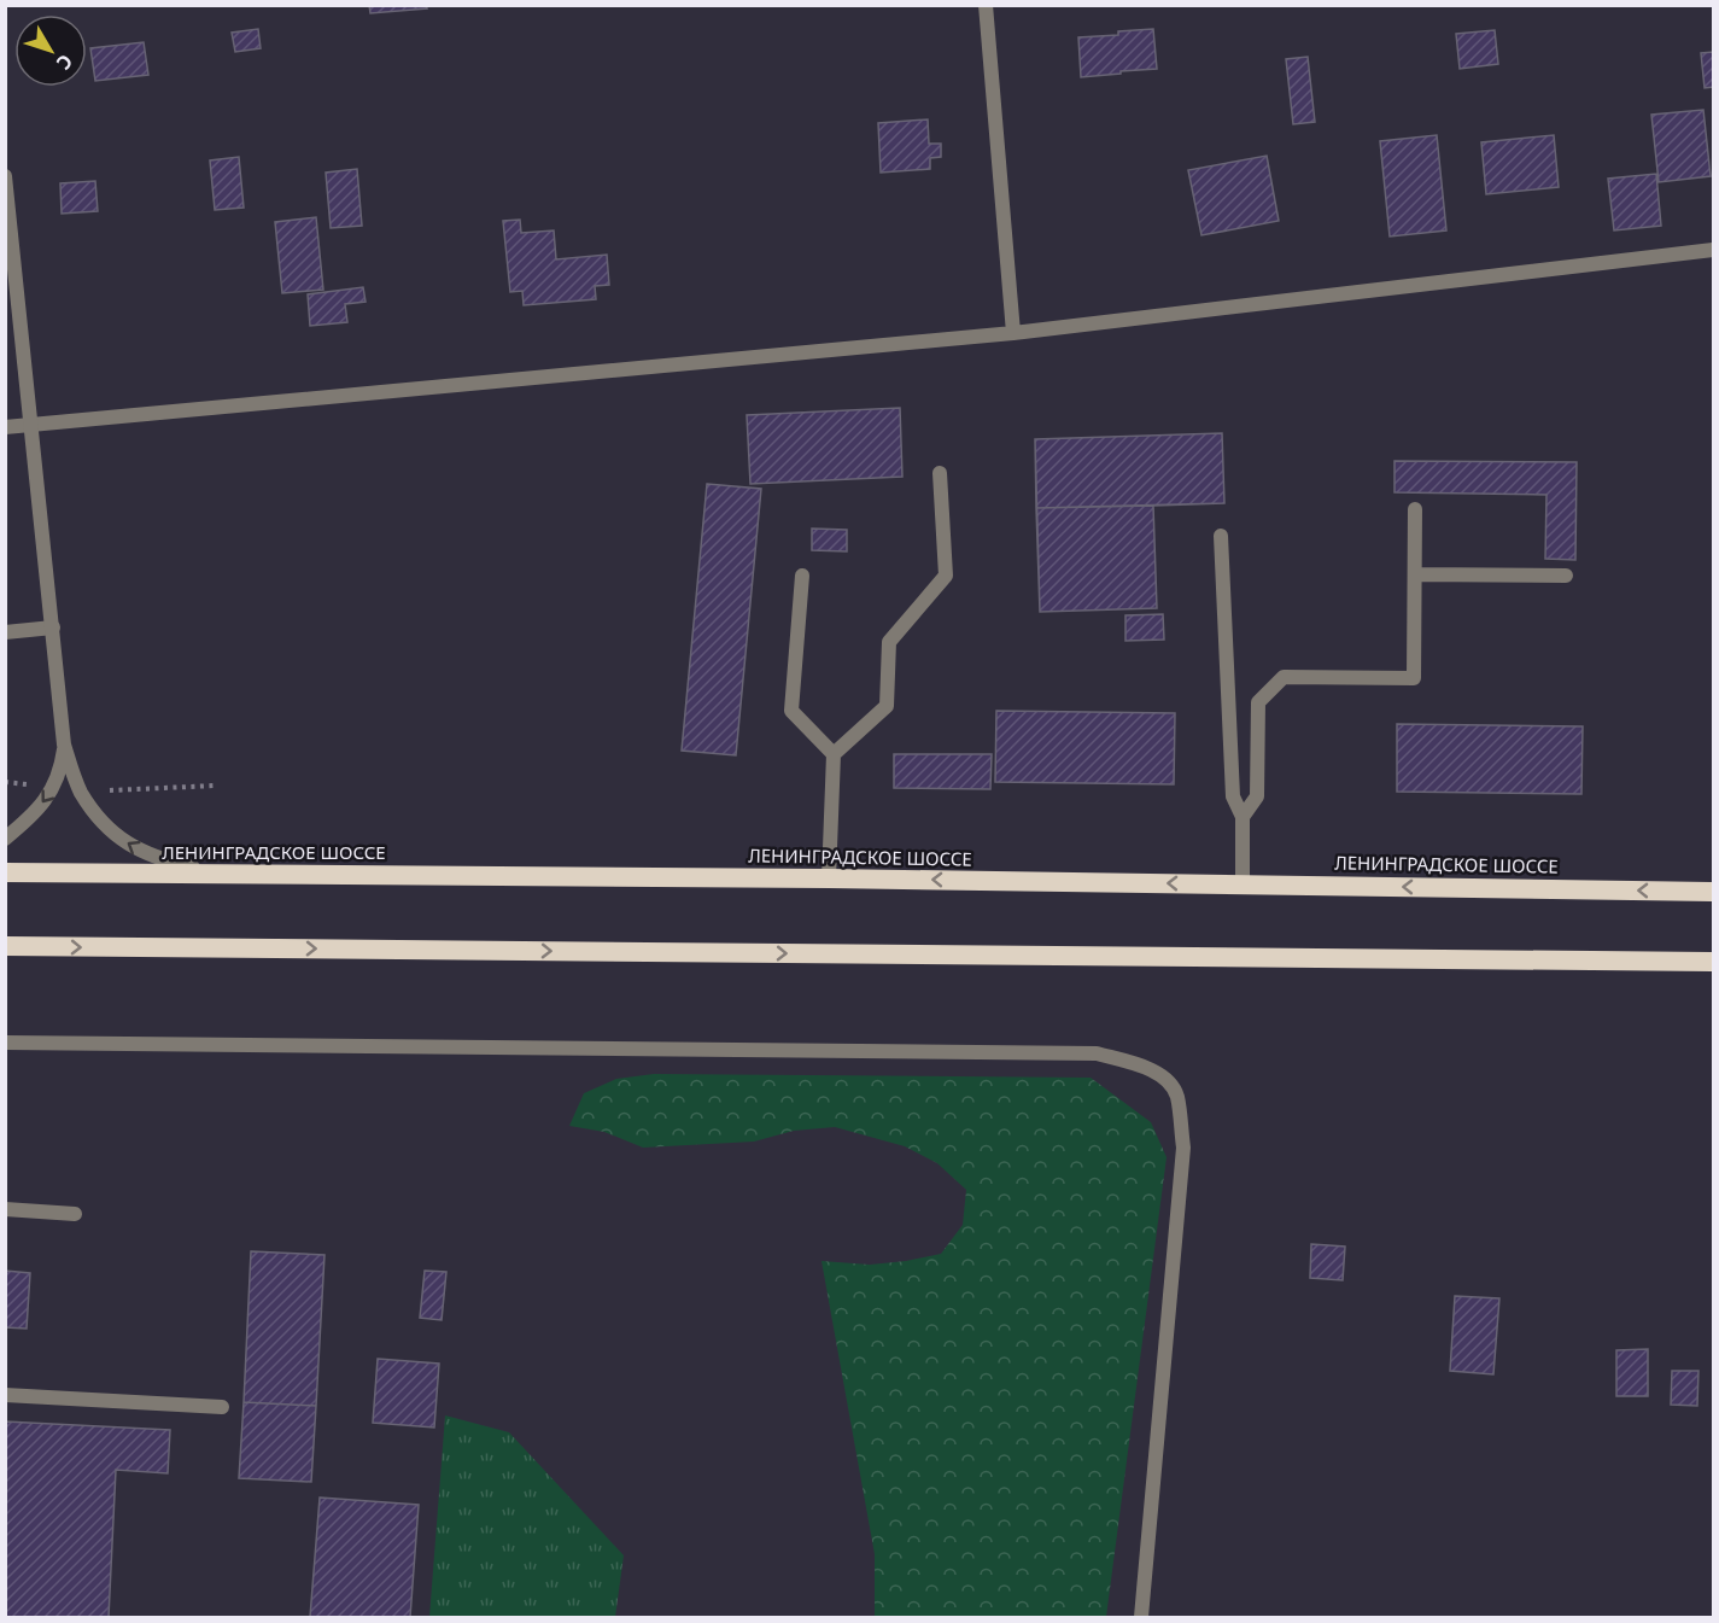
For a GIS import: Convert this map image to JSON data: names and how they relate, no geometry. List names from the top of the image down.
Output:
{
  "streets": {
    "highway": ["ЛЕНИНГРАДСКОЕ ШОССЕ"]
  },
  "north": "bottom right"
}
